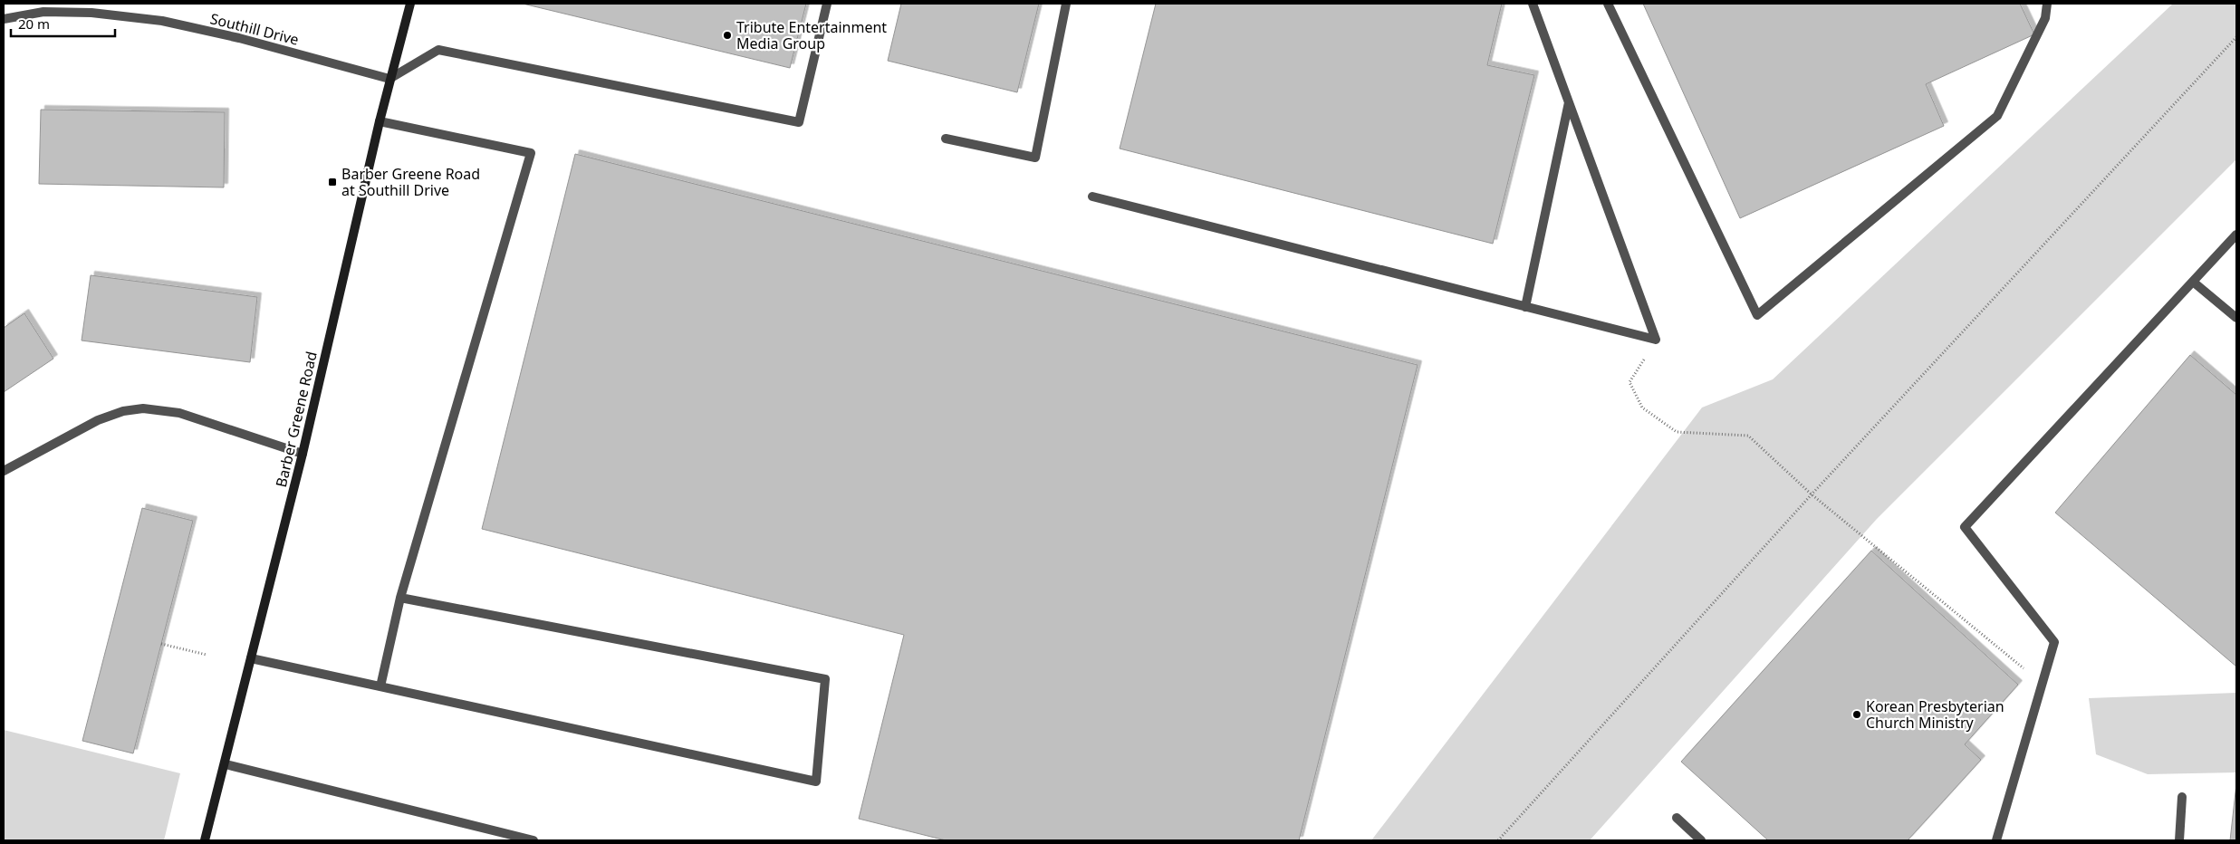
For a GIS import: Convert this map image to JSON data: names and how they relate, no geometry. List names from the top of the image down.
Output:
{
  "streets": {
    "street": ["Southill Drive", "Barber Greene Road"]
  },
  "crossings": [
    ["Southill Drive", "Barber Greene Road"]
  ],
  "places": {
    "other": ["Tribute Entertainment Media Group", "Korean Presbyterian Church Ministry"],
    "transit": ["Barber Greene Road at Southill Drive"]
  },
  "scale_bar": "20 m"
}
